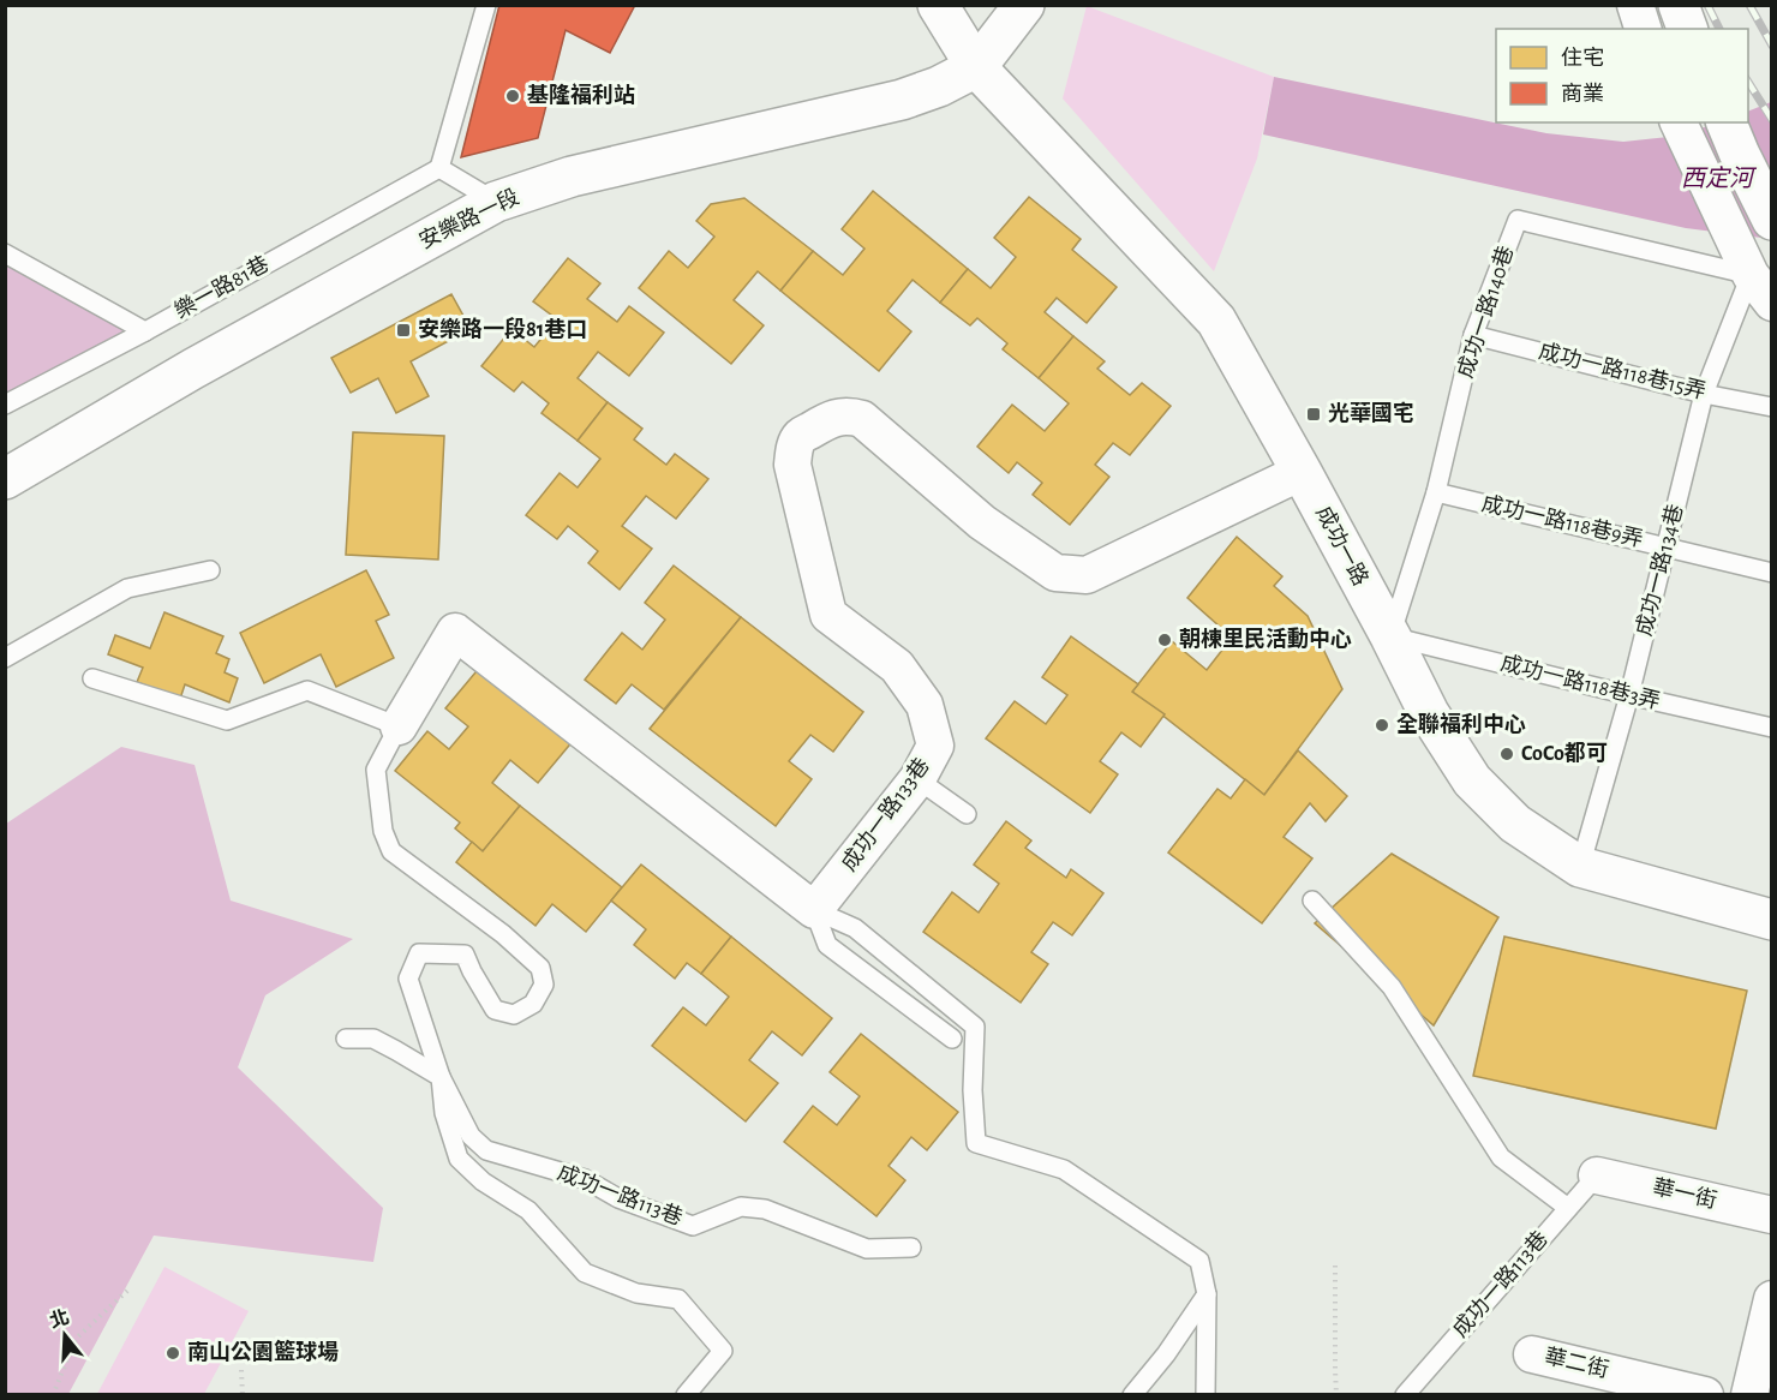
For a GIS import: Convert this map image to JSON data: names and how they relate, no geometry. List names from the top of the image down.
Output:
{
  "streets": {
    "main road": ["安樂路一段", "成功一路"],
    "street": ["成功一路133巷", "華一街", "華二街"],
    "lane": [
      "樂一路81巷",
      "成功一路140巷",
      "成功一路118巷15弄",
      "成功一路118巷9弄",
      "成功一路134巷",
      "成功一路118巷3弄",
      "成功一路113巷"
    ]
  },
  "crossings": [
    ["安樂路一段", "成功一路"],
    ["成功一路140巷", "成功一路118巷15弄"],
    ["成功一路140巷", "成功一路118巷9弄"],
    ["成功一路140巷", "成功一路"],
    ["成功一路140巷", "成功一路134巷"],
    ["成功一路140巷", "成功一路118巷3弄"],
    ["成功一路118巷15弄", "成功一路134巷"],
    ["成功一路118巷9弄", "成功一路134巷"],
    ["成功一路", "成功一路134巷"],
    ["成功一路", "成功一路118巷3弄"],
    ["成功一路", "成功一路133巷"],
    ["成功一路134巷", "成功一路118巷3弄"],
    ["華一街", "成功一路113巷"]
  ],
  "water": ["西定河"],
  "places": {
    "other": [
      "基隆福利站",
      "朝棟里民活動中心",
      "全聯福利中心",
      "CoCo都可",
      "南山公園籃球場"
    ],
    "transit": ["安樂路一段81巷口", "光華國宅"]
  },
  "legend": ["住宅", "商業"],
  "north": "top"
}
